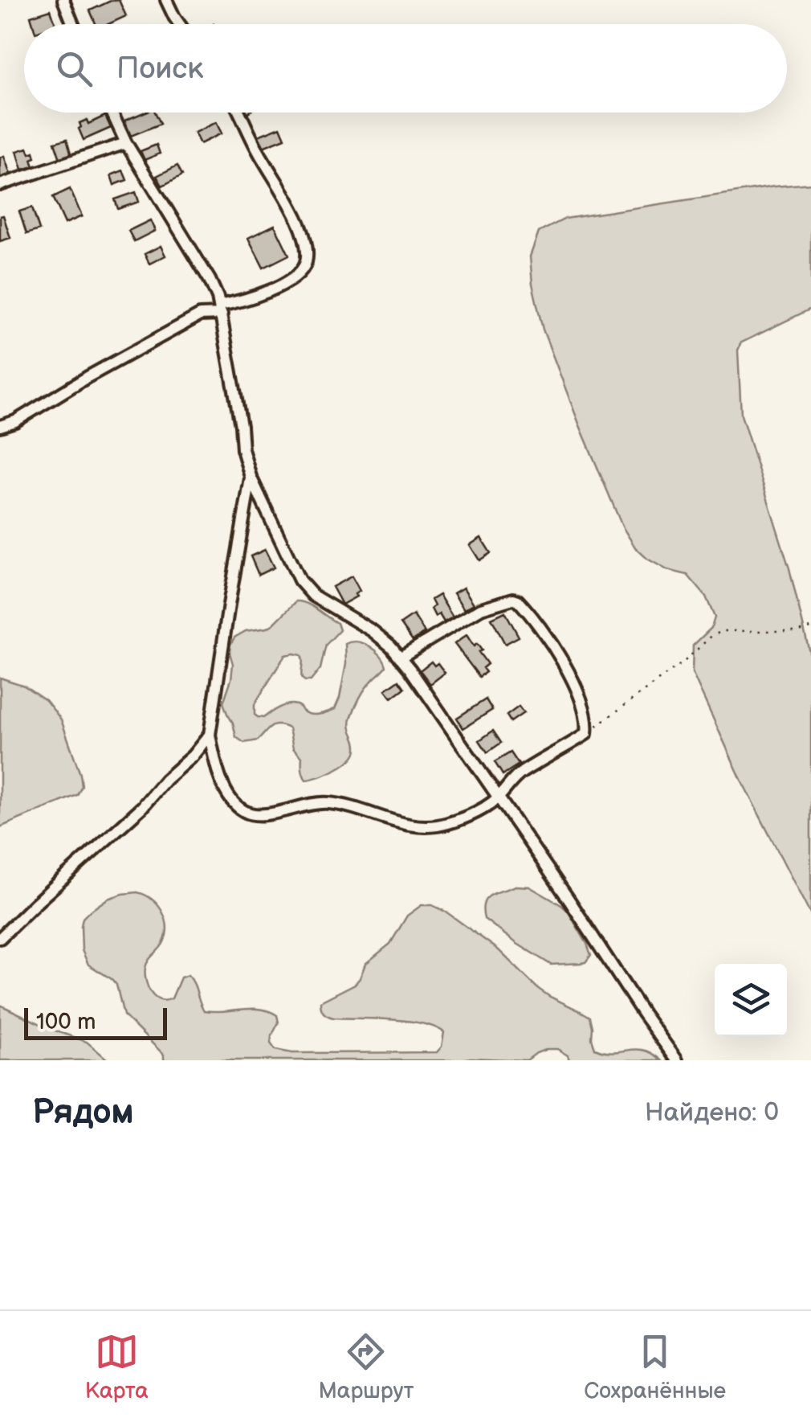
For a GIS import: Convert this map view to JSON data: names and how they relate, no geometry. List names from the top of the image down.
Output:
{
  "scale_bar": "100 m",
  "page": {
    "search": "Поиск",
    "scale": "100 m",
    "heading": ["Рядом", "Найдено: 0"],
    "nav": ["Карта", "Маршрут", "Сохранённые"]
  }
}
